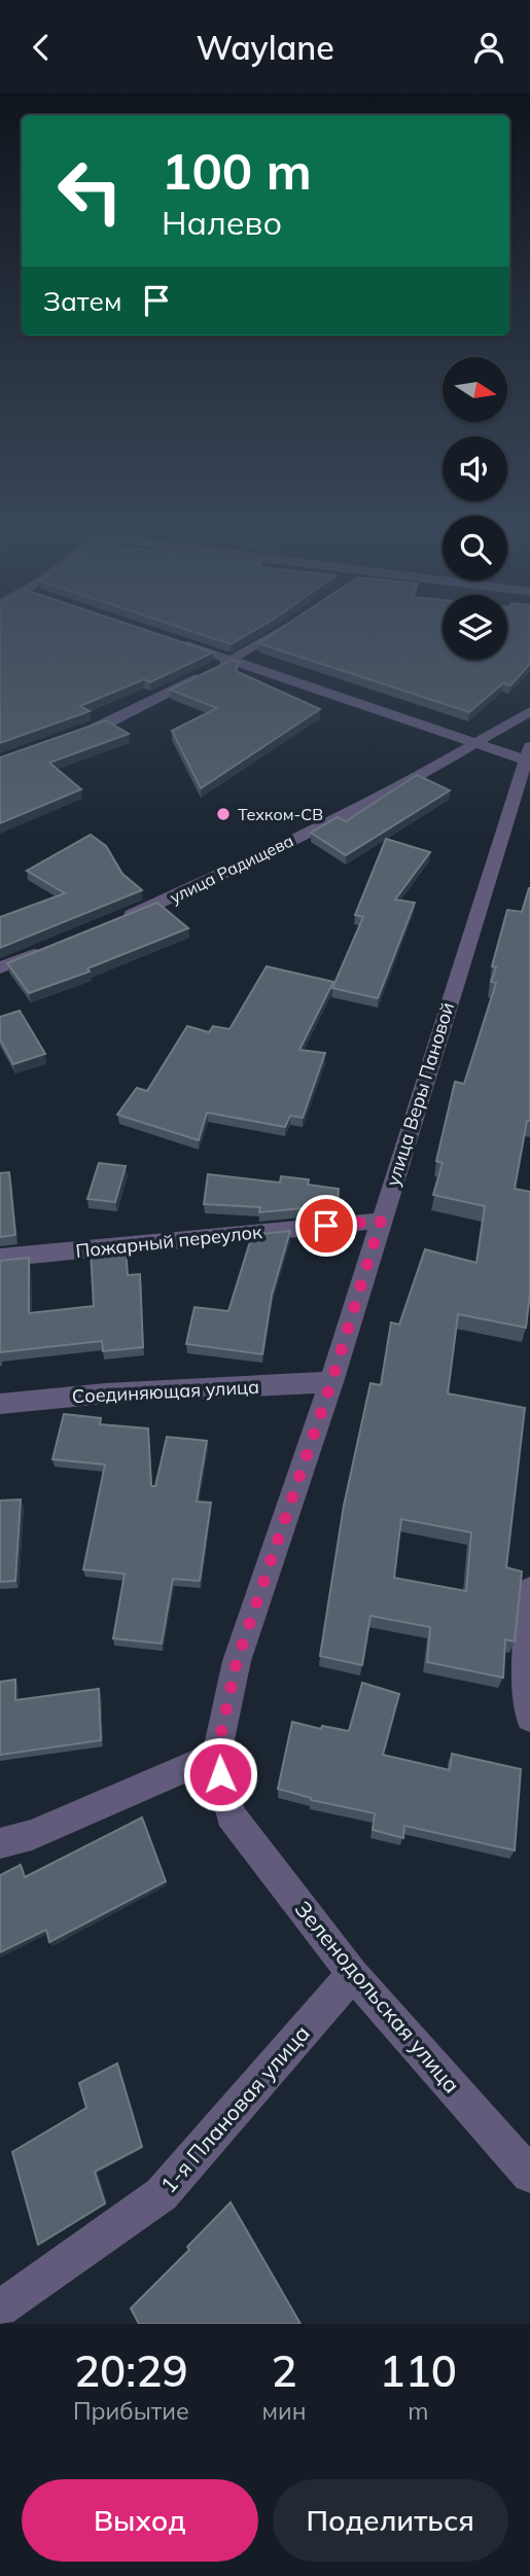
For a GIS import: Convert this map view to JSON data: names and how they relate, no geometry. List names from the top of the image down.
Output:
{
  "streets": {
    "street": [
      "улица Радищева",
      "улица Веры Пановой",
      "Пожарный переулок",
      "Соединяющая улица",
      "Зеленодольская улица",
      "1-я Плановая улица"
    ]
  },
  "crossings": [
    ["улица Веры Пановой", "Пожарный переулок"],
    ["улица Веры Пановой", "Соединяющая улица"],
    ["улица Веры Пановой", "Зеленодольская улица"],
    ["Зеленодольская улица", "1-я Плановая улица"]
  ],
  "places": ["Техком-СВ"],
  "north": "right",
  "page": {
    "header": "Waylane",
    "turn": ["100 m", "Налево"],
    "then": "Затем",
    "eta": [
      "20:29",
      "Прибытие",
      "2",
      "мин",
      "110",
      "m"
    ],
    "buttons": ["Выход", "Поделиться"]
  }
}
